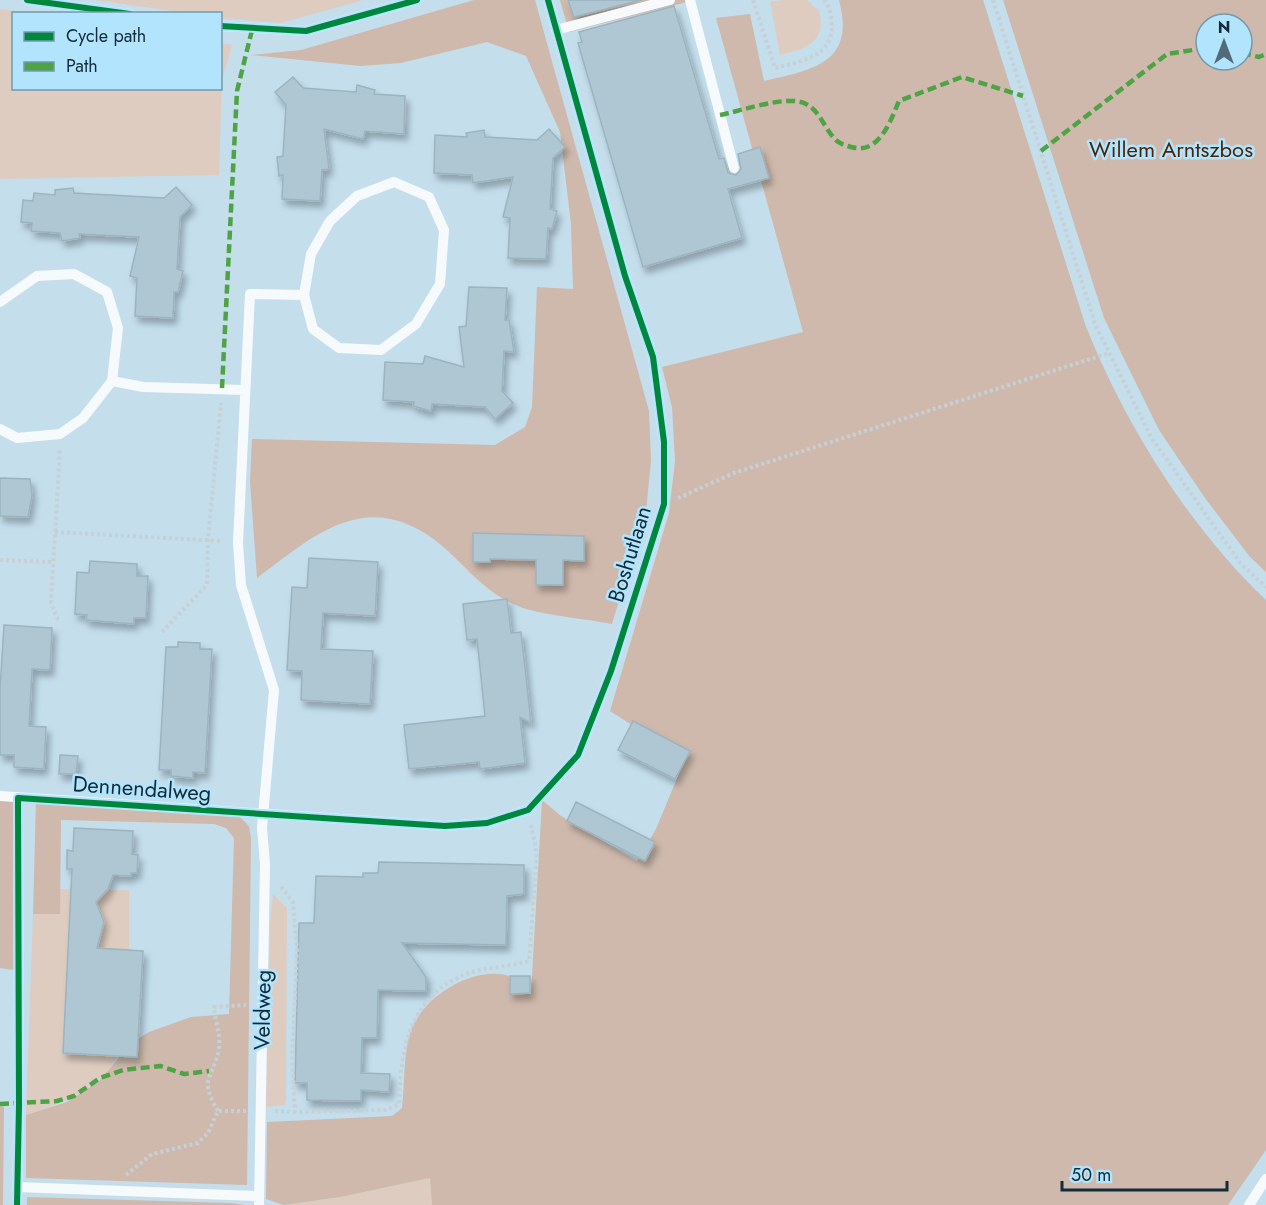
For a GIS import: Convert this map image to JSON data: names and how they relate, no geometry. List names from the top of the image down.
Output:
{
  "streets": {
    "lane": ["Boshutlaan", "Dennendalweg", "Veldweg"]
  },
  "crossings": [
    ["Dennendalweg", "Veldweg"]
  ],
  "parks": ["Willem Arntszbos"],
  "legend": ["Cycle path", "Path"],
  "scale_bar": "50 m",
  "north": "top"
}
